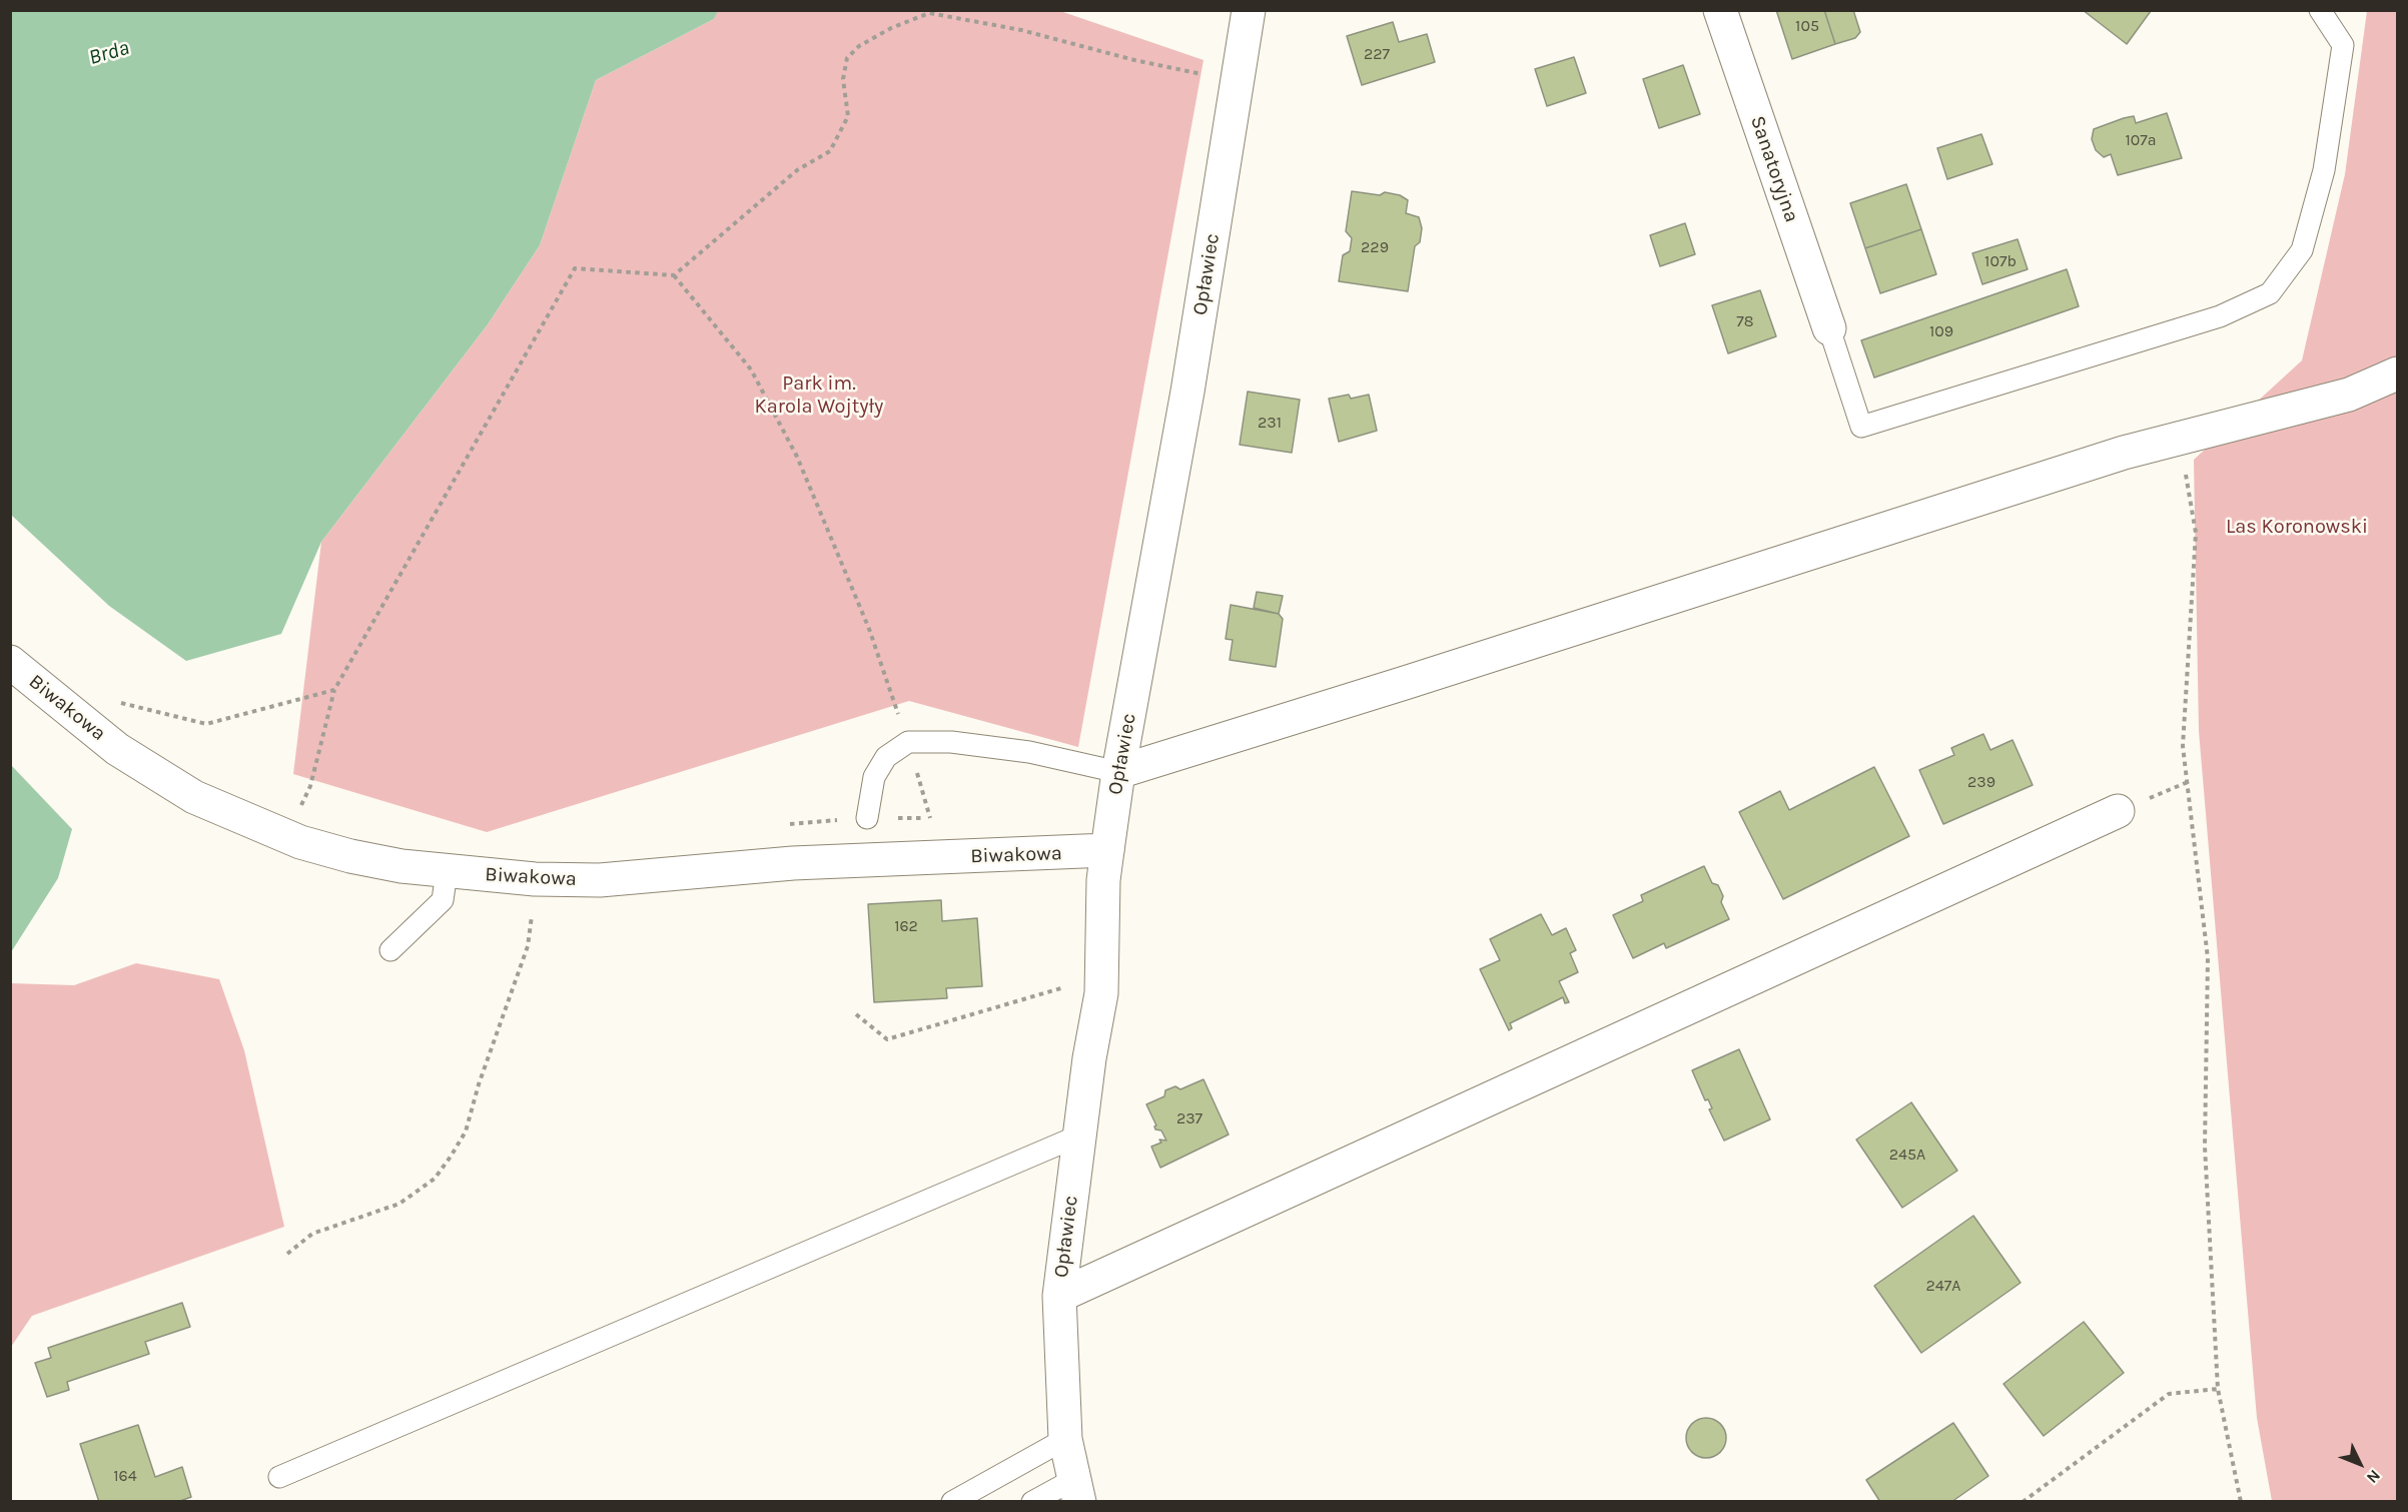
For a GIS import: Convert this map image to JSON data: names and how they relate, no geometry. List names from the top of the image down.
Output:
{
  "streets": {
    "street": ["Sanatoryjna", "Opławiec", "Biwakowa"]
  },
  "crossings": [
    ["Opławiec", "Biwakowa"]
  ],
  "water": ["Brda"],
  "parks": ["Park im. Karola Wojtyły", "Las Koronowski"],
  "house_numbers": [
    "105",
    "227",
    "107a",
    "229",
    "107b",
    "78",
    "109",
    "231",
    "239",
    "162",
    "237",
    "245A",
    "247A",
    "164"
  ],
  "north": "bottom right"
}
